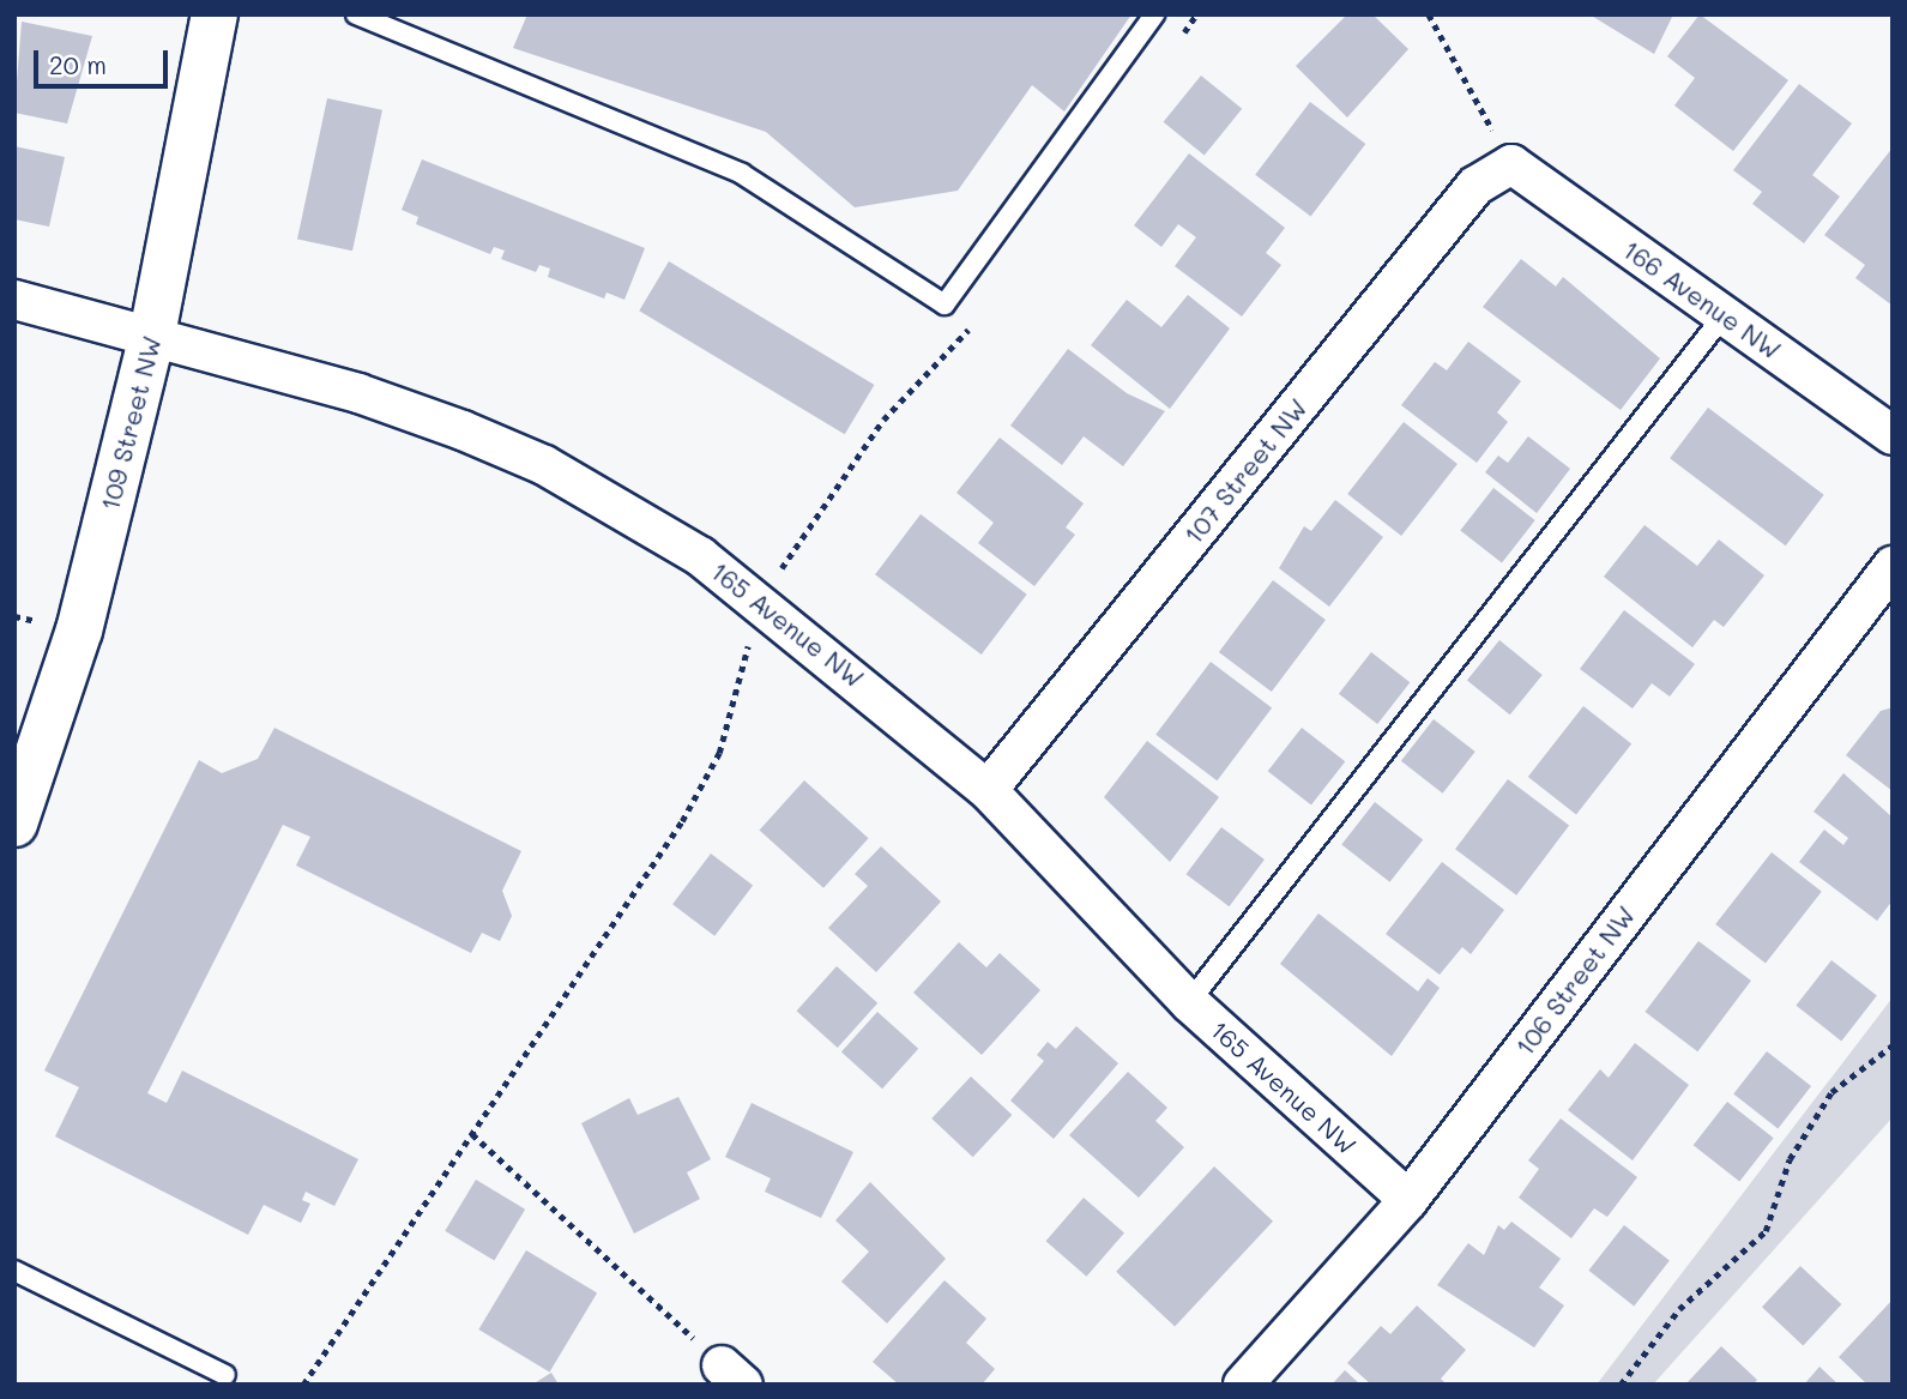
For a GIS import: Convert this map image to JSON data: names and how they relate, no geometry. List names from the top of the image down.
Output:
{
  "streets": {
    "street": [
      "166 Avenue NW",
      "109 Street NW",
      "107 Street NW",
      "165 Avenue NW",
      "106 Street NW"
    ]
  },
  "crossings": [
    ["166 Avenue NW", "107 Street NW"],
    ["109 Street NW", "165 Avenue NW"],
    ["107 Street NW", "165 Avenue NW"],
    ["165 Avenue NW", "106 Street NW"]
  ],
  "scale_bar": "20 m"
}
